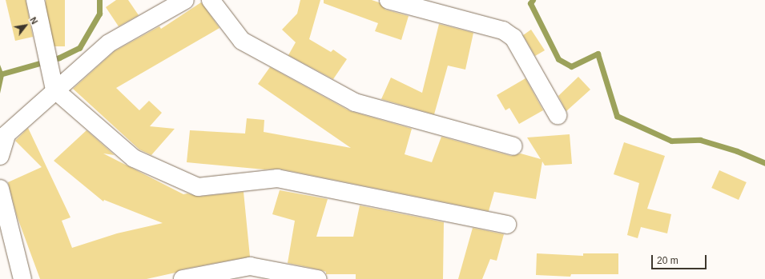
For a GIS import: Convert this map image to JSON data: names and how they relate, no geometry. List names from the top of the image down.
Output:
{
  "scale_bar": "20 m",
  "north": "top right"
}
